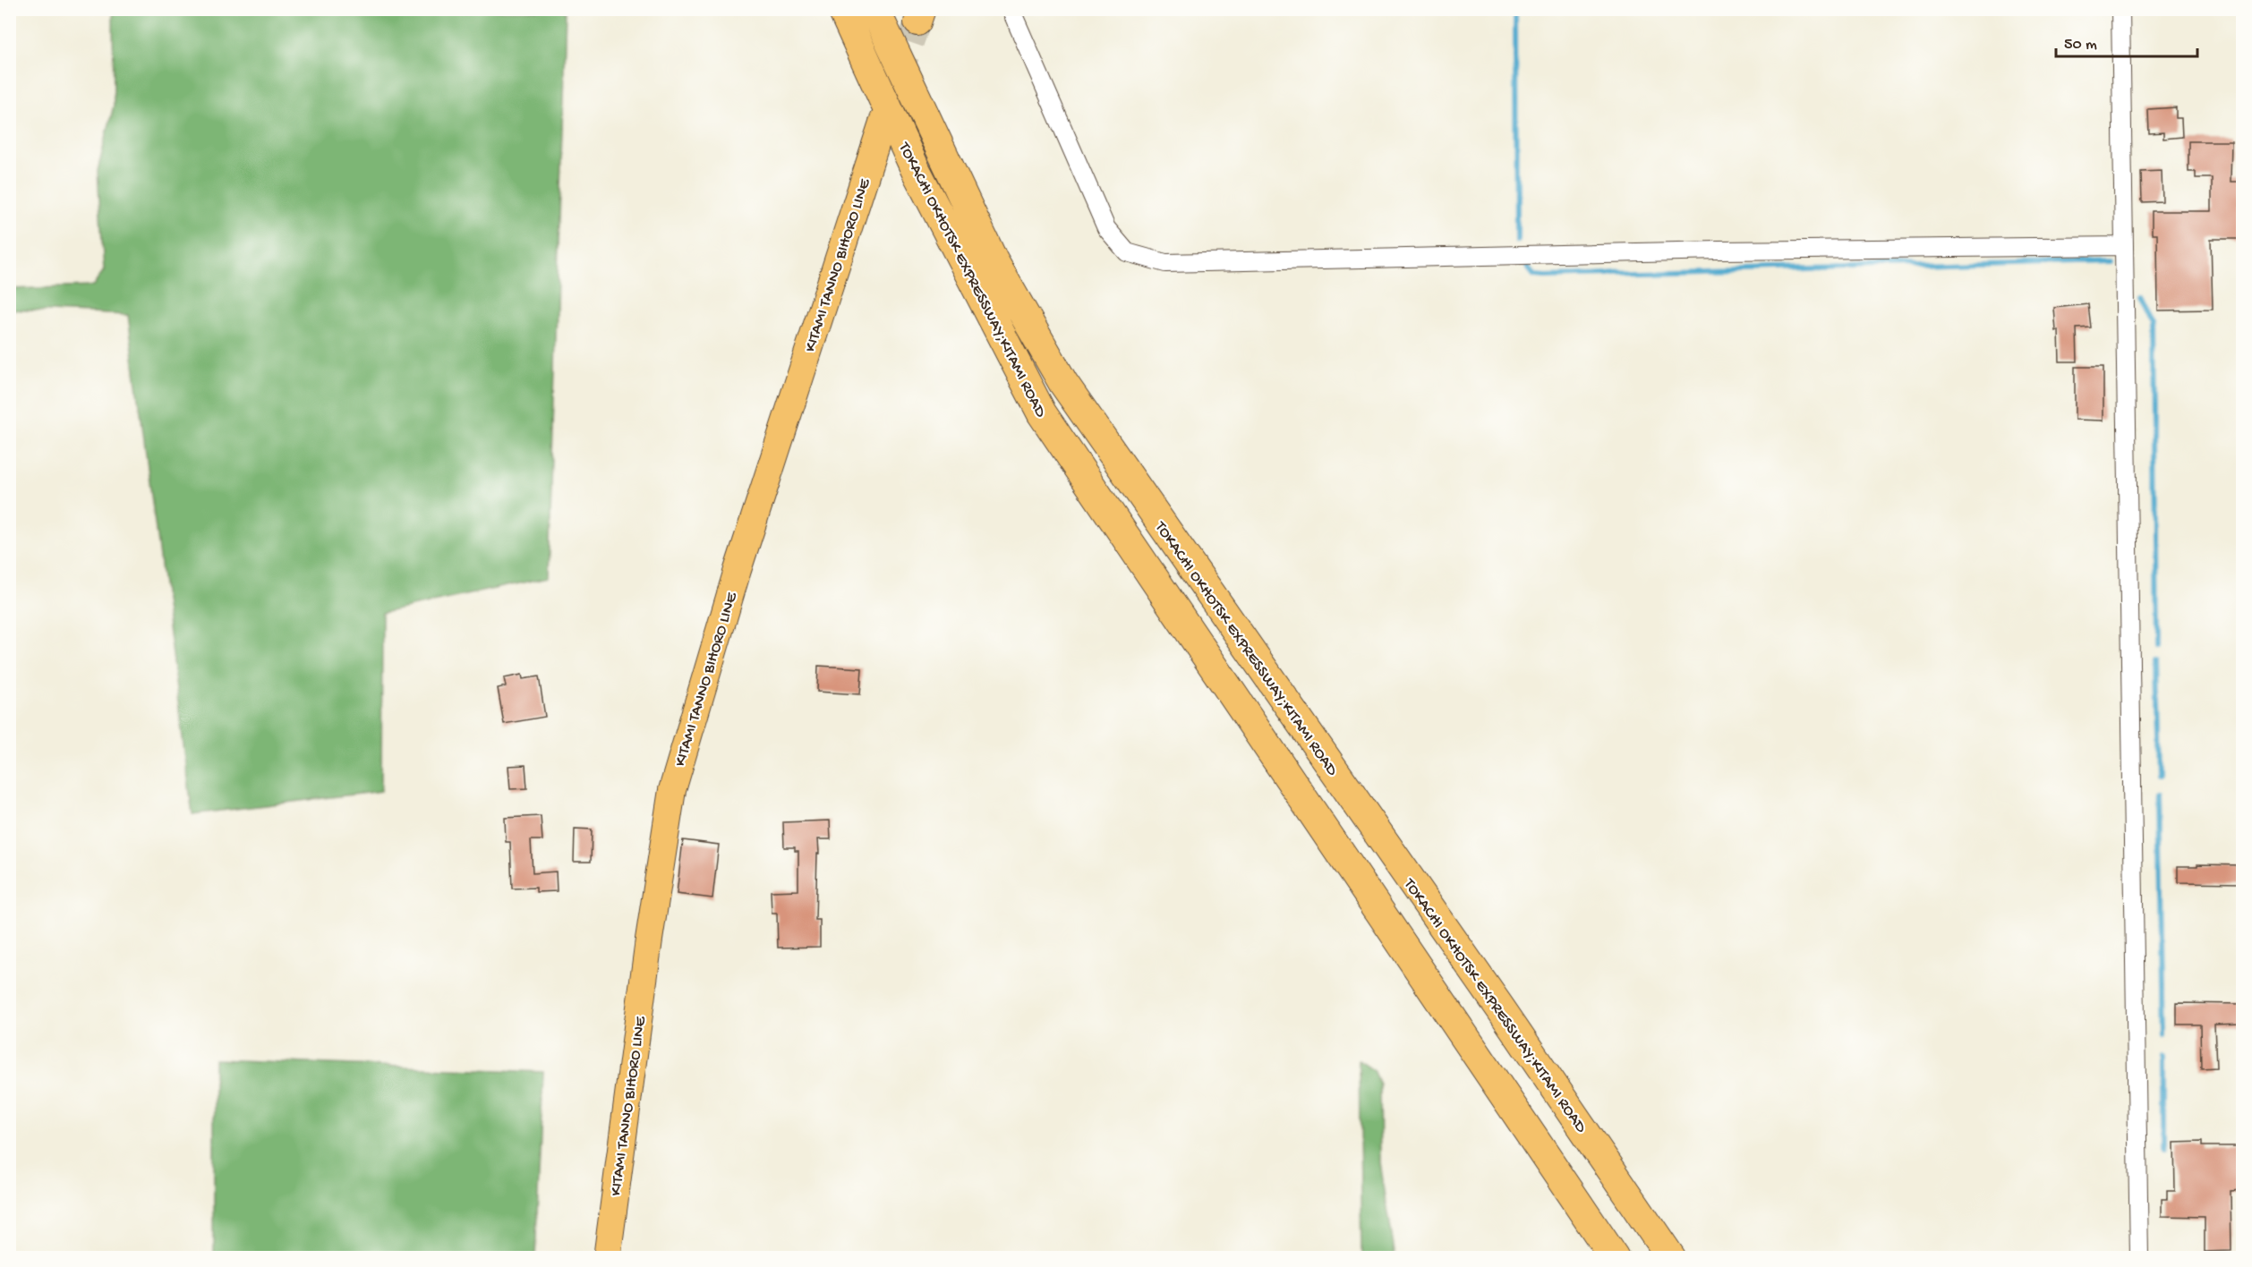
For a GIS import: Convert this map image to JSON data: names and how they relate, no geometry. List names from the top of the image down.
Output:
{
  "streets": {
    "highway": ["TOKACHI OKHOTSK EXPRESSWAY;KITAMI ROAD"],
    "main road": ["KITAMI TANNO BIHORO LINE"]
  },
  "scale_bar": "50 m"
}
